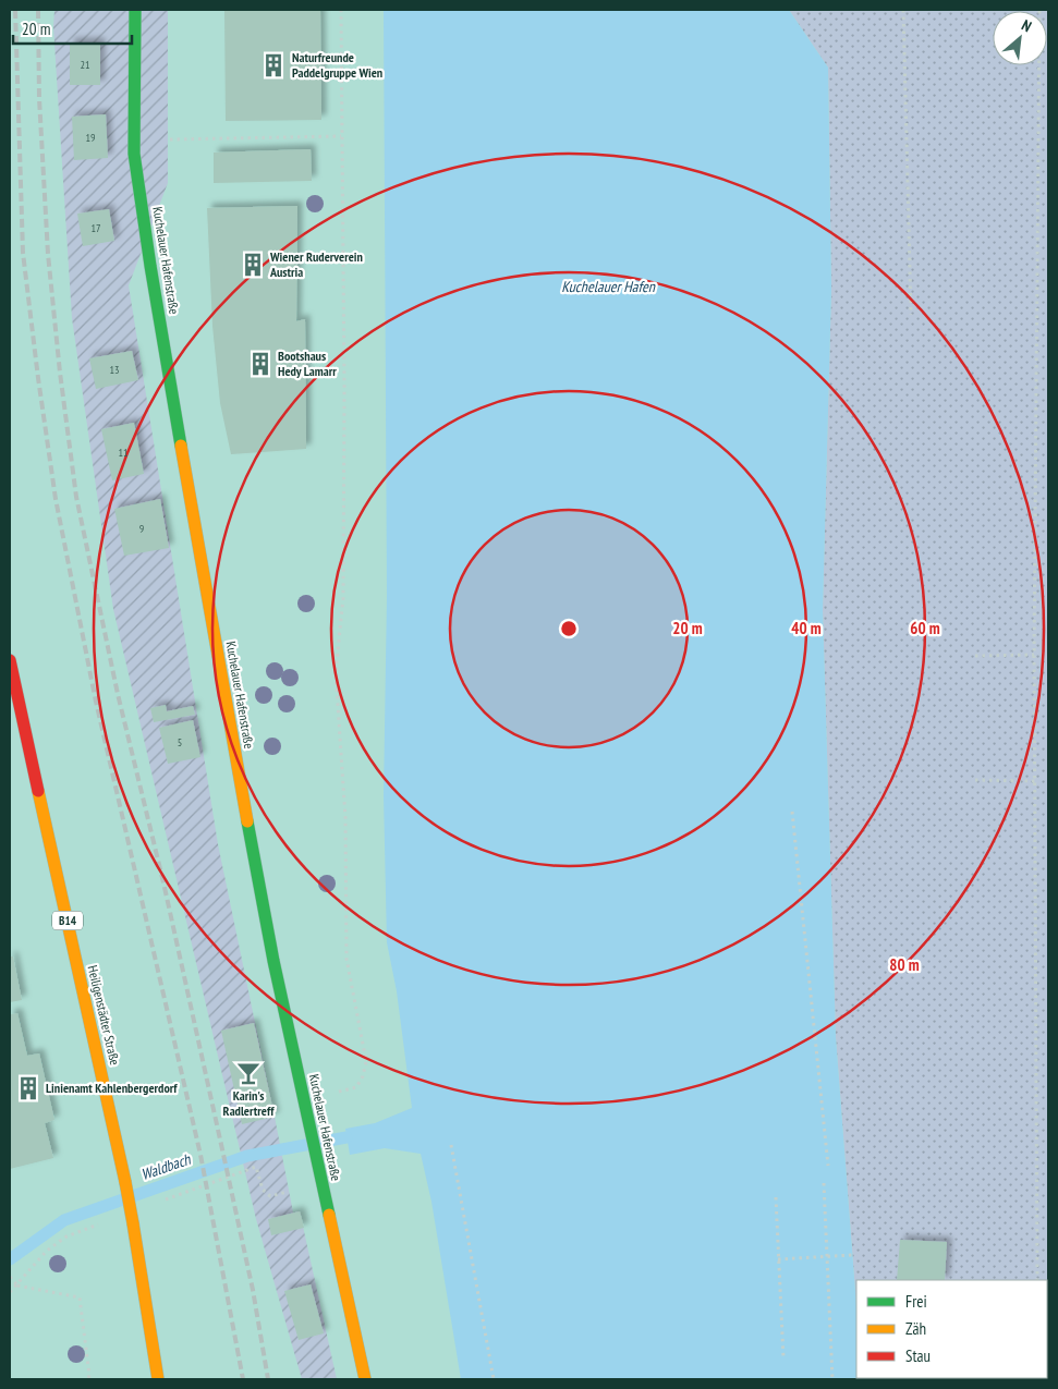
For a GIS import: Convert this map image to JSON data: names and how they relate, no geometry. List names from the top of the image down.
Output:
{
  "streets": {
    "street": ["Kuchelauer Hafenstraße", "B14", "Heiligenstädter Straße"]
  },
  "water": ["Kuchelauer Hafen", "Waldbach"],
  "places": {
    "building": [
      "Naturfreunde Paddelgruppe Wien",
      "Wiener Ruderverein Austria",
      "Bootshaus Hedy Lamarr",
      "Linienamt Kahlenbergerdorf"
    ],
    "bar": ["Karin's Radlertreff"]
  },
  "house_numbers": [
    "21",
    "19",
    "17",
    "13",
    "11",
    "9",
    "5"
  ],
  "legend": ["Frei", "Zäh", "Stau"],
  "scale_bar": "20 m",
  "north": "top right",
  "rings": [
    "20 m",
    "40 m",
    "60 m",
    "80 m"
  ]
}
